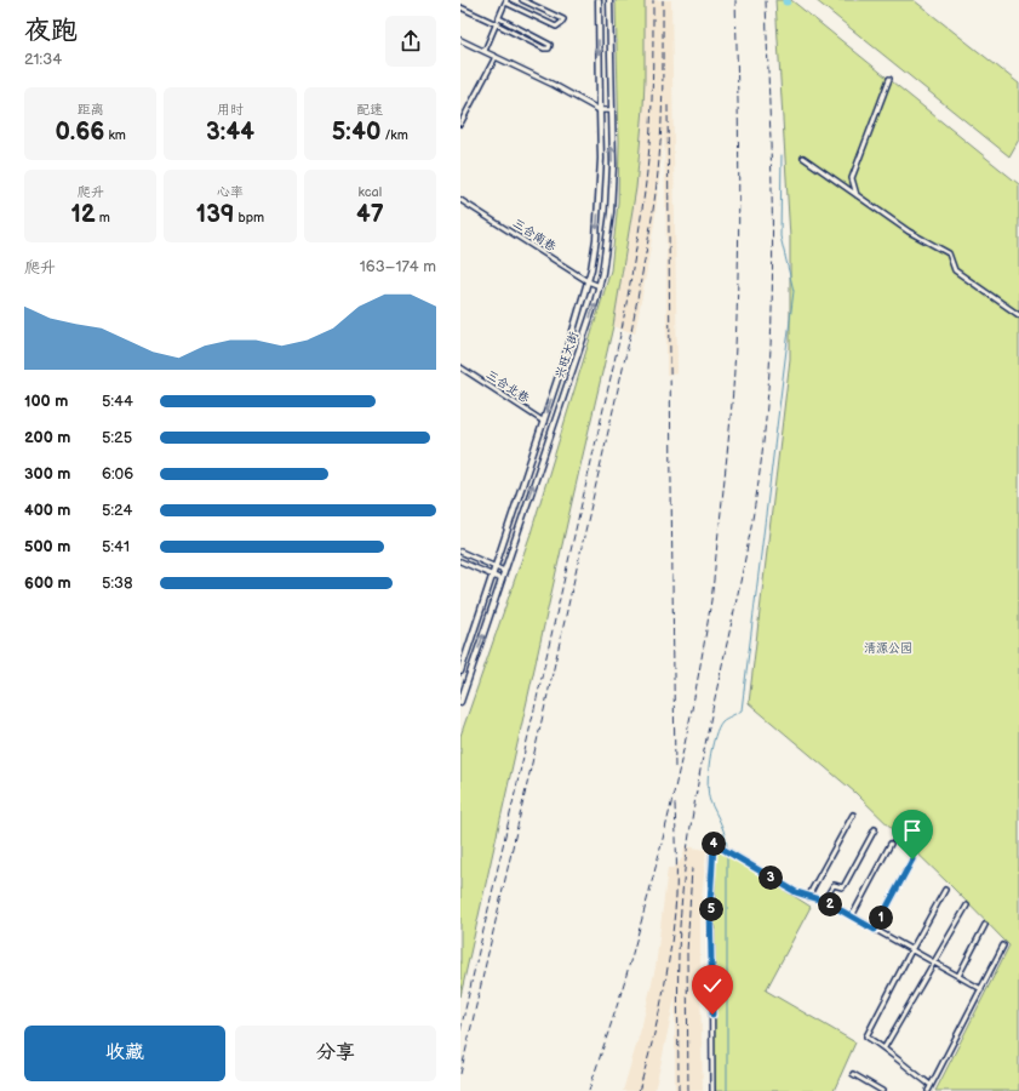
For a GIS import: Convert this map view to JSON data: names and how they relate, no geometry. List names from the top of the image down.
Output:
{
  "streets": {
    "main road": ["兴旺大街"],
    "street": ["三合南巷", "三合北巷"]
  },
  "crossings": [
    ["三合南巷", "兴旺大街"],
    ["兴旺大街", "三合北巷"]
  ],
  "parks": ["清源公园"],
  "page": {
    "heading": ["夜跑", "21:34"],
    "stats": [
      ["距离", "0.66 km"],
      ["用时", "3:44"],
      ["配速", "5:40 /km"],
      ["爬升", "12 m"],
      ["心率", "139 bpm"],
      ["kcal", "47"]
    ],
    "chart": ["爬升", "163–174 m"],
    "list": [
      {
        "name": "100 m",
        "note": "5:44"
      },
      {
        "name": "200 m",
        "note": "5:25"
      },
      {
        "name": "300 m",
        "note": "6:06"
      },
      {
        "name": "400 m",
        "note": "5:24"
      },
      {
        "name": "500 m",
        "note": "5:41"
      },
      {
        "name": "600 m",
        "note": "5:38"
      }
    ],
    "pins": [
      "4",
      "3",
      "2",
      "5",
      "1"
    ],
    "buttons": ["收藏", "分享"]
  }
}
